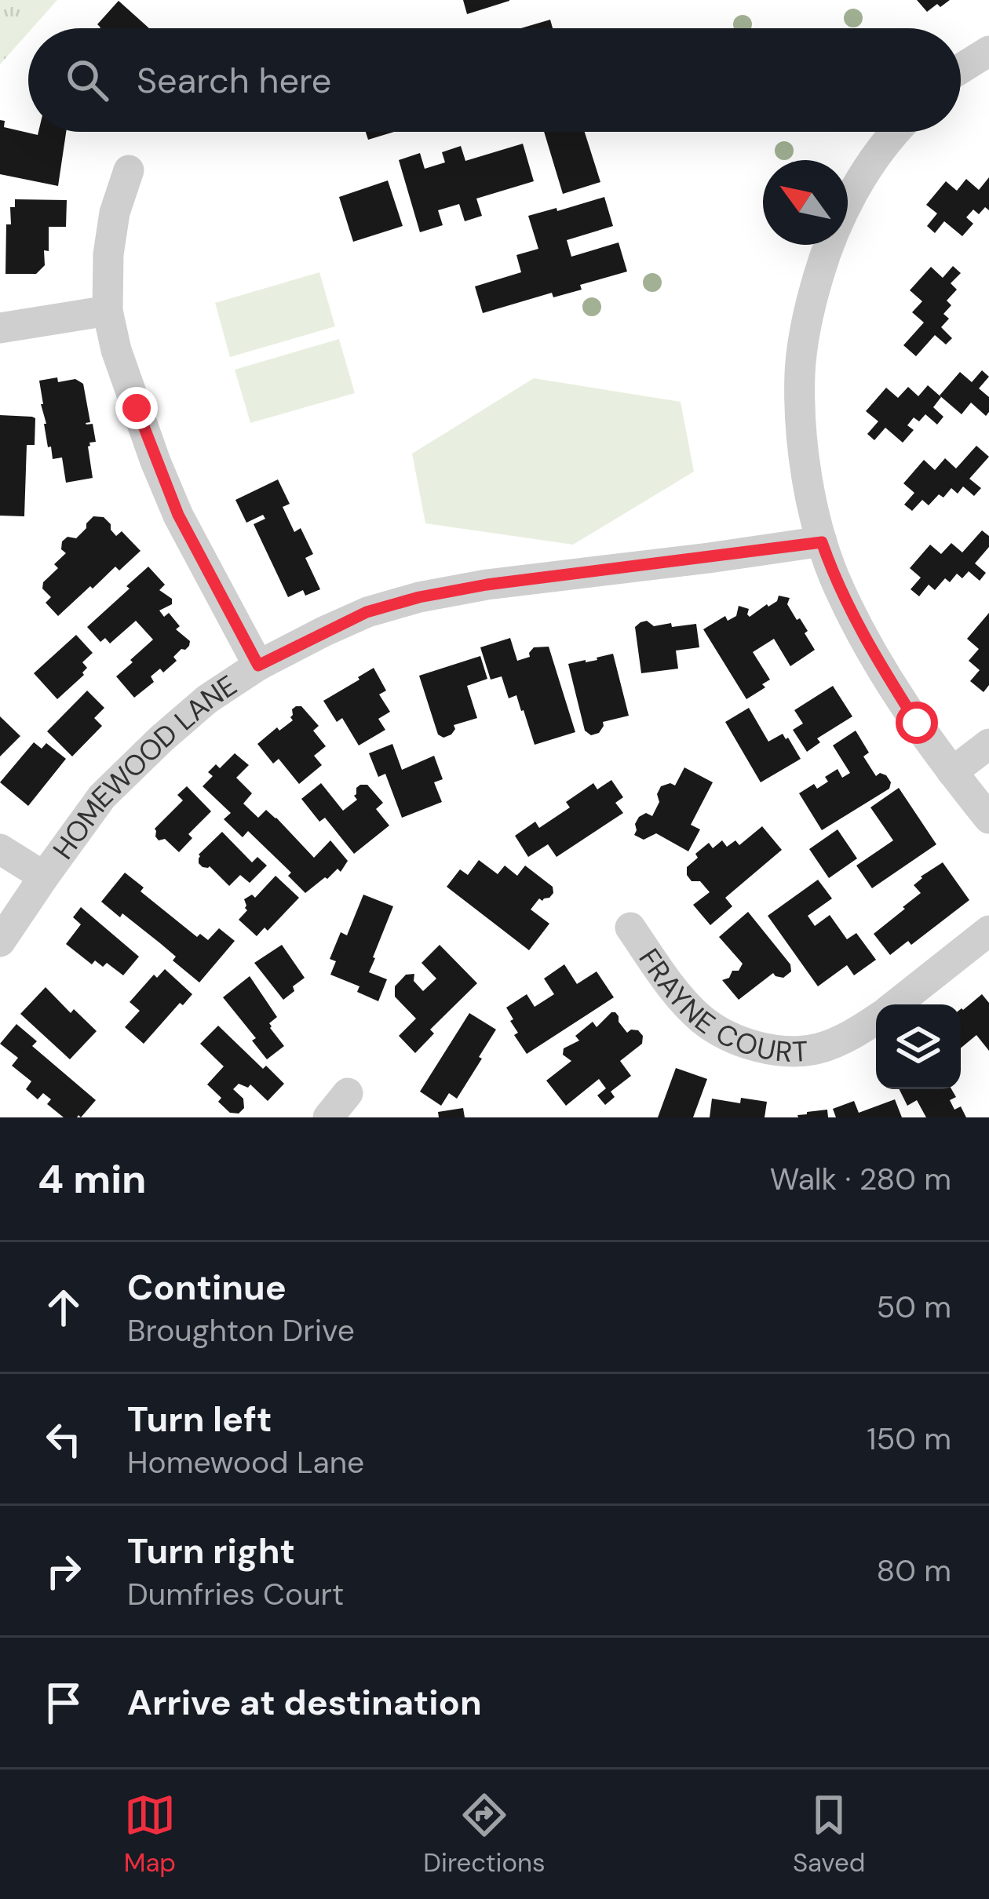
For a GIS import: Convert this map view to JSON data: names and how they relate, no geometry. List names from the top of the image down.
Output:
{
  "streets": {
    "street": ["HOMEWOOD LANE", "FRAYNE COURT"]
  },
  "north": "top left",
  "page": {
    "search": "Search here",
    "heading": ["4 min", "Walk · 280 m"],
    "list": [
      ["Continue", "Broughton Drive", "50 m"],
      ["Turn left", "Homewood Lane", "150 m"],
      ["Turn right", "Dumfries Court", "80 m"],
      "Arrive at destination"
    ],
    "nav": ["Map", "Directions", "Saved"]
  }
}
